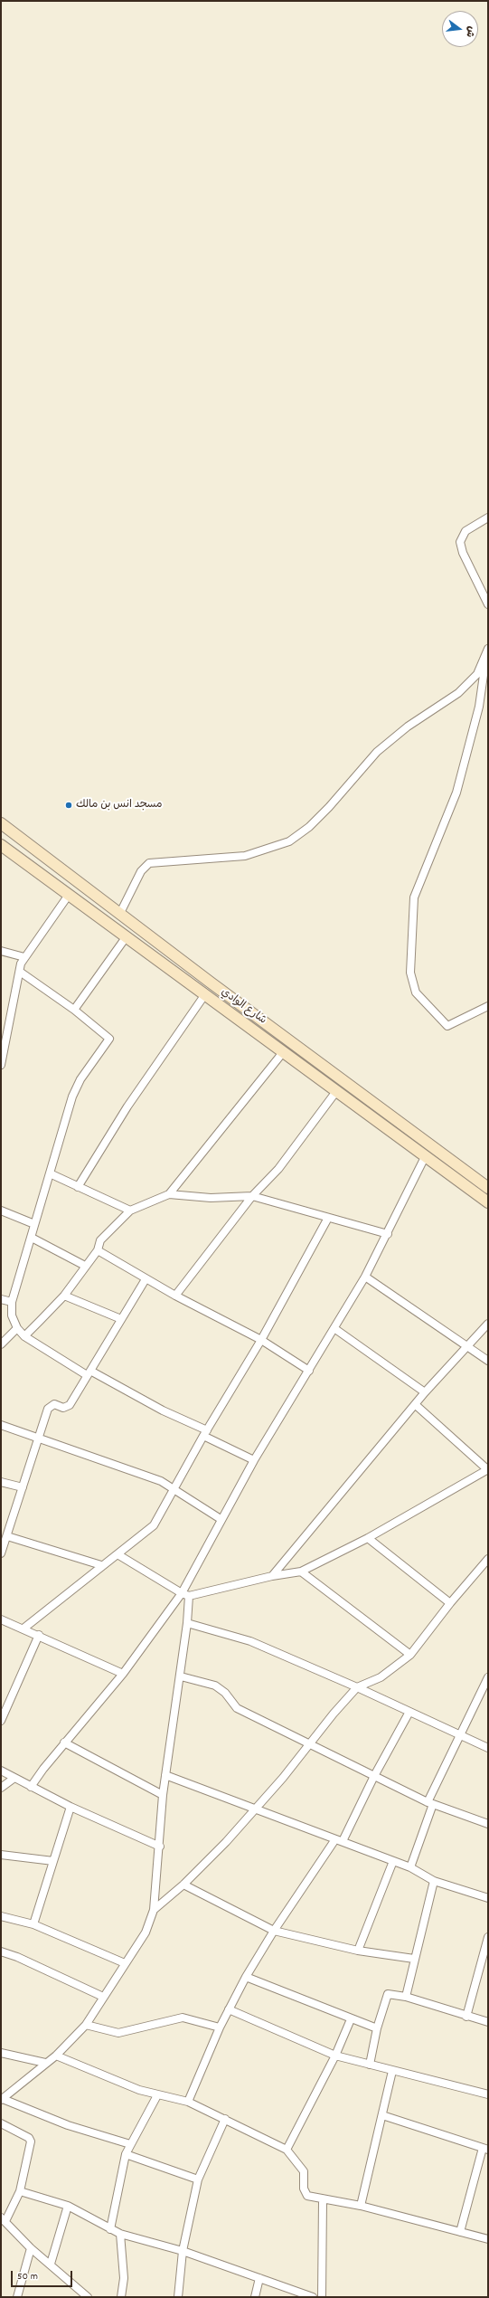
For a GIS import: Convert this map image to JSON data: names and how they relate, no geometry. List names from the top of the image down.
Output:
{
  "streets": {
    "main road": ["شارع الوادي"]
  },
  "places": ["مسجد انس بن مالك"],
  "scale_bar": "50 m",
  "north": "right"
}
